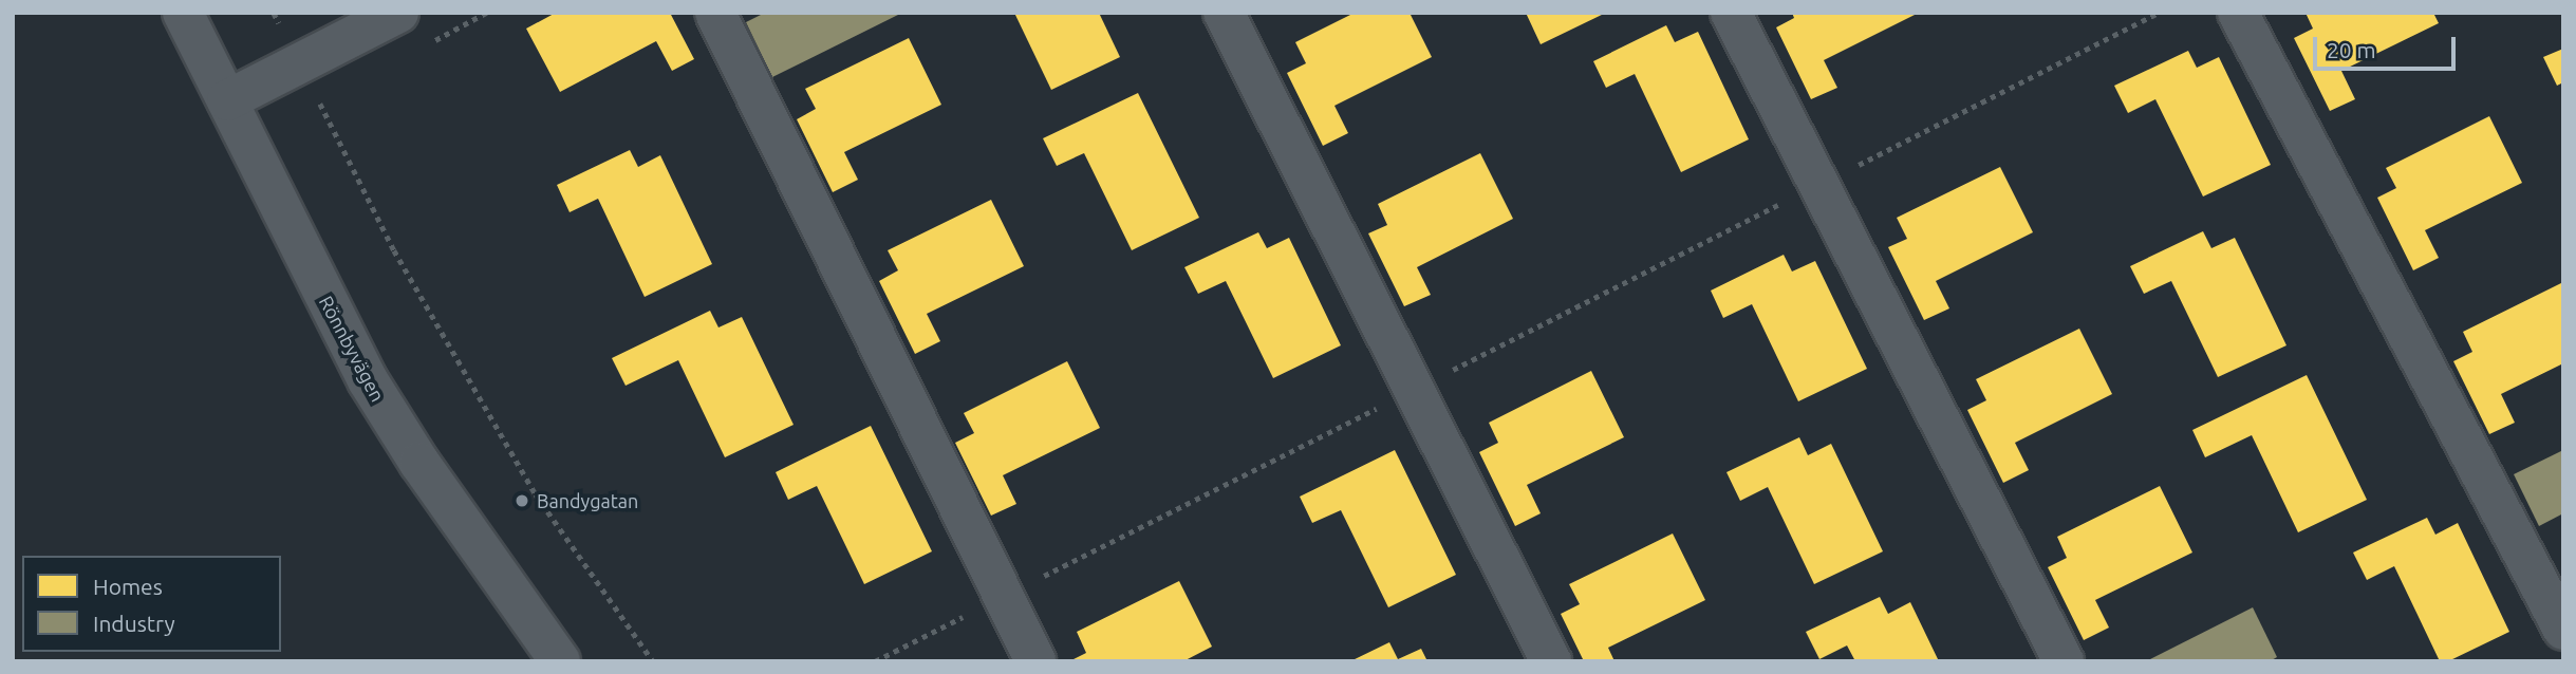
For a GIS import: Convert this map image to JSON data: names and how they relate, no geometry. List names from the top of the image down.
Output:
{
  "streets": {
    "street": ["Rönnbyvägen"]
  },
  "places": ["Bandygatan"],
  "legend": ["Homes", "Industry"],
  "scale_bar": "20 m"
}
